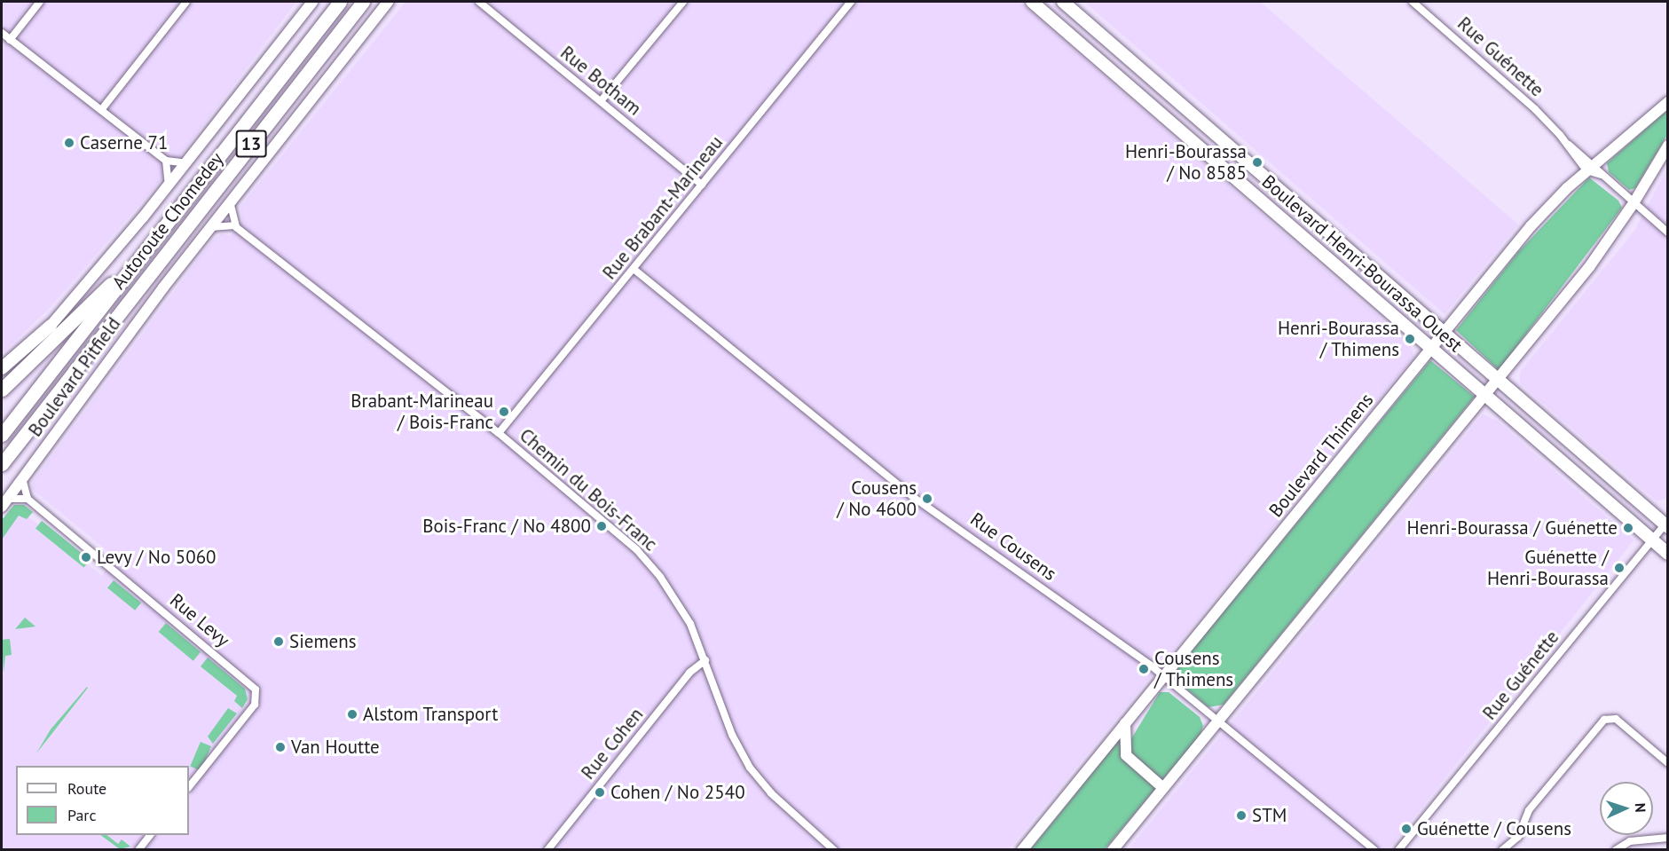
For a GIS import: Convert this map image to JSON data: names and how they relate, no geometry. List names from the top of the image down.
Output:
{
  "streets": {
    "highway": ["13", "Autoroute Chomedey"],
    "main road": ["Boulevard Henri-Bourassa Ouest"],
    "street": [
      "Rue Guénette",
      "Rue Botham",
      "Rue Brabant-Marineau",
      "Boulevard Pitfield",
      "Boulevard Thimens",
      "Chemin du Bois-Franc",
      "Rue Cousens",
      "Rue Levy",
      "Rue Cohen"
    ]
  },
  "crossings": [
    ["Rue Guénette", "Boulevard Henri-Bourassa Ouest"],
    ["Rue Guénette", "Boulevard Thimens"],
    ["Rue Botham", "Rue Brabant-Marineau"],
    ["Rue Brabant-Marineau", "Chemin du Bois-Franc"],
    ["Rue Brabant-Marineau", "Rue Cousens"],
    ["Boulevard Henri-Bourassa Ouest", "Boulevard Thimens"],
    ["Boulevard Thimens", "Rue Cousens"],
    ["Chemin du Bois-Franc", "Rue Cohen"]
  ],
  "places": [
    "Caserne 71",
    "Henri-Bourassa / No 8585",
    "Henri-Bourassa / Thimens",
    "Brabant-Marineau / Bois-Franc",
    "Cousens / No 4600",
    "Bois-Franc / No 4800",
    "Henri-Bourassa / Guénette",
    "Levy / No 5060",
    "Guénette / Henri-Bourassa",
    "Siemens",
    "Cousens / Thimens",
    "Alstom Transport",
    "Van Houtte",
    "Cohen / No 2540",
    "STM",
    "Guénette / Cousens"
  ],
  "legend": ["Route", "Parc"],
  "north": "right"
}
